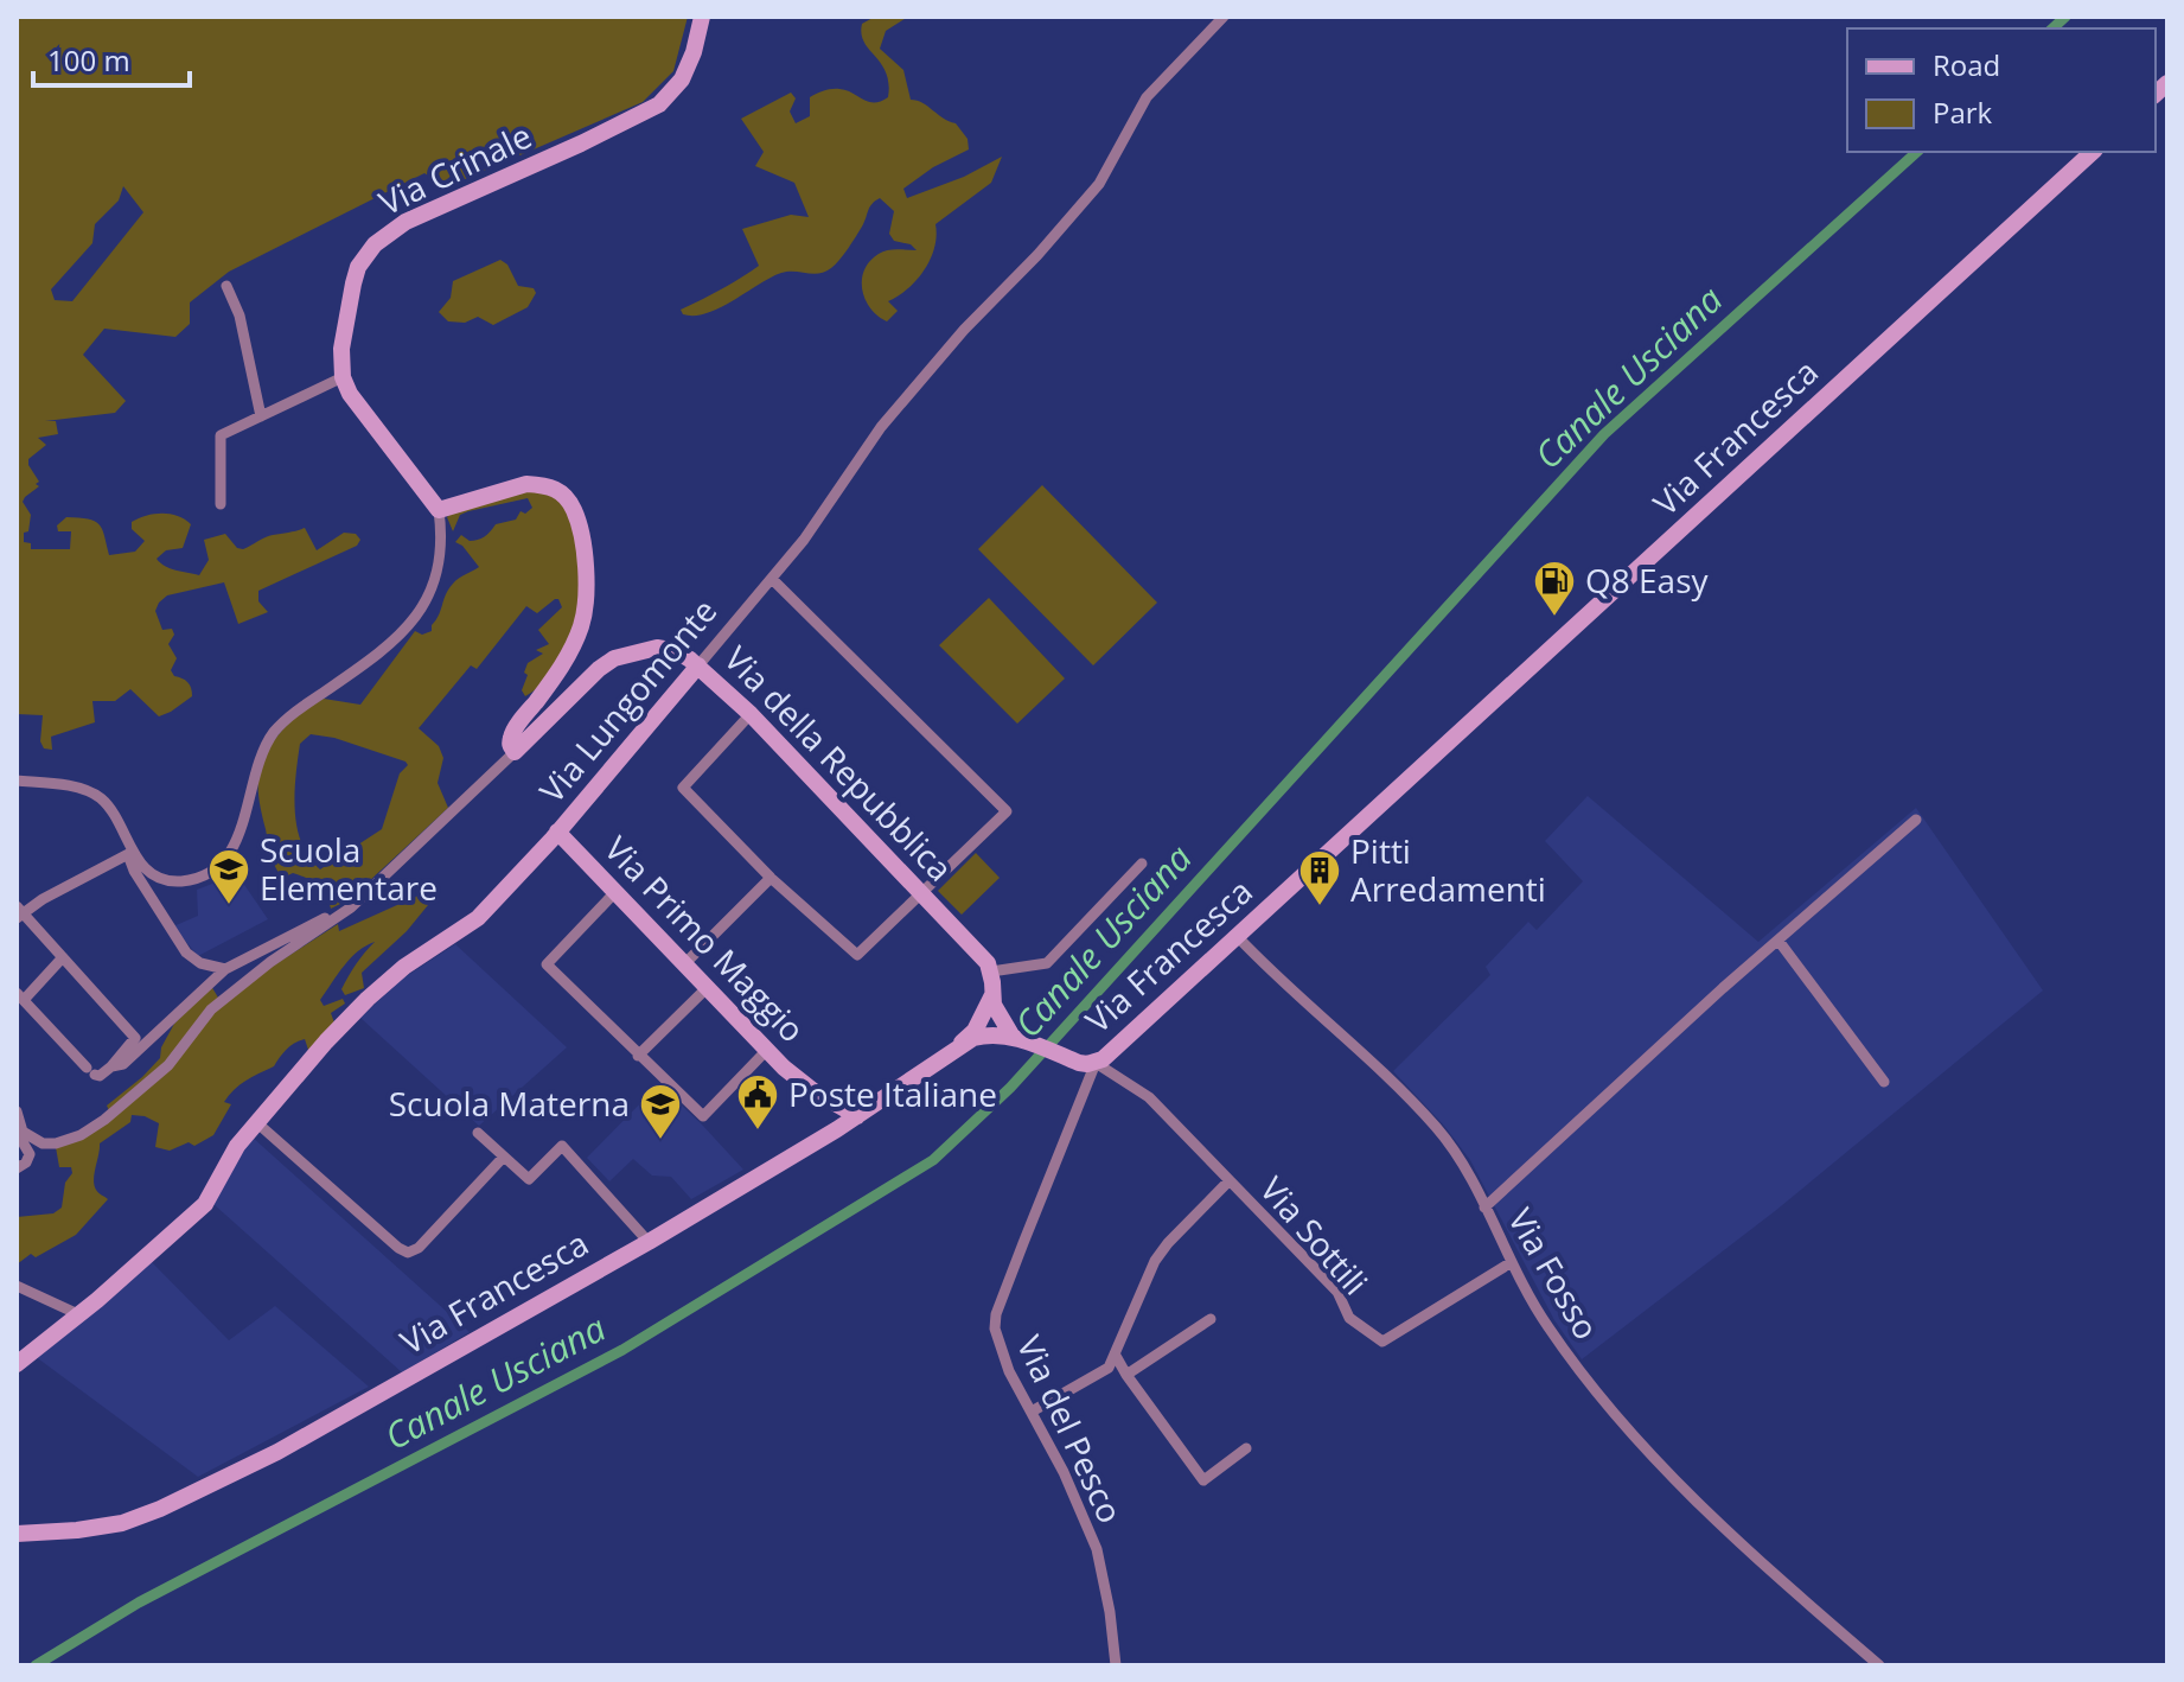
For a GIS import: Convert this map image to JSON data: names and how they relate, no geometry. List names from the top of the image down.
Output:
{
  "streets": {
    "street": [
      "Via Crinale",
      "Via Francesca",
      "Via Lungomonte",
      "Via della Repubblica",
      "Via Primo Maggio",
      "Via Sottili",
      "Via Fosso",
      "Via del Pesco"
    ]
  },
  "crossings": [
    ["Via Francesca", "Via Primo Maggio"],
    ["Via Francesca", "Via Sottili"],
    ["Via Francesca", "Via Fosso"],
    ["Via Francesca", "Via del Pesco"],
    ["Via Lungomonte", "Via della Repubblica"],
    ["Via Lungomonte", "Via Primo Maggio"],
    ["Via Sottili", "Via Fosso"],
    ["Via Sottili", "Via del Pesco"]
  ],
  "water": ["Canale Usciana"],
  "places": {
    "fuel station": ["Q8 Easy"],
    "school or university": ["Scuola Elementare", "Scuola Materna"],
    "building": ["Pitti Arredamenti"],
    "public building": ["Poste Italiane"]
  },
  "legend": ["Road", "Park"],
  "scale_bar": "100 m"
}
